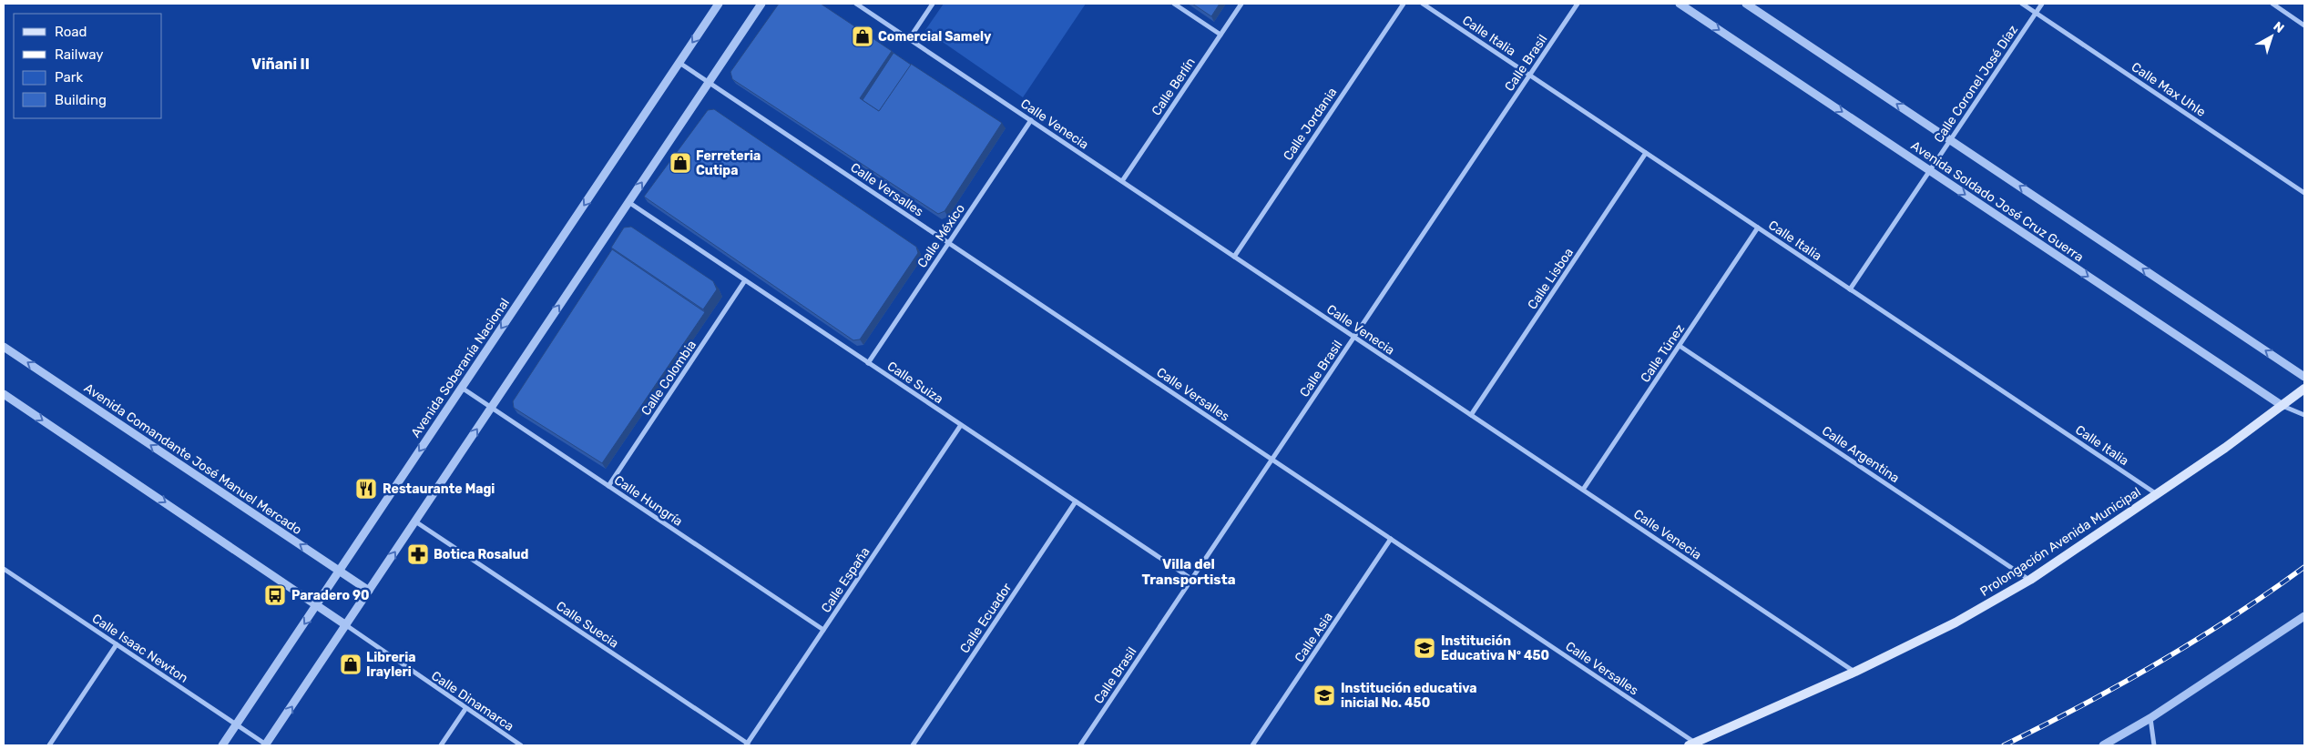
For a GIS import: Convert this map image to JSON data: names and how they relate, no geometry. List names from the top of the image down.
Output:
{
  "streets": {
    "main road": ["Prolongación Avenida Municipal"],
    "street": [
      "Calle Italia",
      "Calle Brasil",
      "Calle Coronel José Díaz",
      "Calle Berlín",
      "Calle Max Uhle",
      "Calle Venecia",
      "Calle Jordania",
      "Calle Versalles",
      "Avenida Soldado José Cruz Guerra",
      "Calle México",
      "Calle Lisboa",
      "Calle Túnez",
      "Avenida Soberanía Nacional",
      "Calle Colombia",
      "Calle Suiza",
      "Calle Argentina",
      "Avenida Comandante José Manuel Mercado",
      "Calle Hungría",
      "Calle España",
      "Calle Ecuador",
      "Calle Suecia",
      "Calle Asia",
      "Calle Isaac Newton",
      "Calle Dinamarca"
    ]
  },
  "crossings": [
    ["Calle Italia", "Calle Brasil"],
    ["Calle Italia", "Calle Coronel José Díaz"],
    ["Calle Italia", "Calle Lisboa"],
    ["Calle Italia", "Calle Túnez"],
    ["Calle Italia", "Prolongación Avenida Municipal"],
    ["Calle Brasil", "Calle Venecia"],
    ["Calle Brasil", "Calle Versalles"],
    ["Calle Brasil", "Calle Suiza"],
    ["Calle Coronel José Díaz", "Calle Max Uhle"],
    ["Calle Coronel José Díaz", "Avenida Soldado José Cruz Guerra"],
    ["Calle Berlín", "Calle Venecia"],
    ["Calle Venecia", "Calle Jordania"],
    ["Calle Venecia", "Calle México"],
    ["Calle Venecia", "Calle Lisboa"],
    ["Calle Venecia", "Calle Túnez"],
    ["Calle Venecia", "Prolongación Avenida Municipal"],
    ["Calle Versalles", "Calle México"],
    ["Calle Versalles", "Avenida Soberanía Nacional"],
    ["Calle Versalles", "Prolongación Avenida Municipal"],
    ["Calle Versalles", "Calle Asia"],
    ["Avenida Soldado José Cruz Guerra", "Prolongación Avenida Municipal"],
    ["Calle México", "Calle Suiza"],
    ["Calle Túnez", "Calle Argentina"],
    ["Avenida Soberanía Nacional", "Avenida Comandante José Manuel Mercado"],
    ["Avenida Soberanía Nacional", "Calle Hungría"],
    ["Avenida Soberanía Nacional", "Calle Isaac Newton"],
    ["Calle Colombia", "Calle Suiza"],
    ["Calle Colombia", "Calle Hungría"],
    ["Calle Suiza", "Calle España"],
    ["Calle Suiza", "Calle Ecuador"],
    ["Calle Argentina", "Prolongación Avenida Municipal"],
    ["Calle Hungría", "Calle España"],
    ["Calle España", "Calle Suecia"]
  ],
  "districts": ["Viñani II", "Villa del Transportista"],
  "places": {
    "shop": ["Comercial Samely", "Ferreteria Cutipa", "Libreria Irayleri"],
    "restaurant": ["Restaurante Magi"],
    "pharmacy": ["Botica Rosalud"],
    "bus stop": ["Paradero 90"],
    "school or university": ["Institución Educativa Nº 450", "Institución educativa inicial No. 450"]
  },
  "legend": [
    "Road",
    "Railway",
    "Park",
    "Building"
  ],
  "north": "top right"
}
